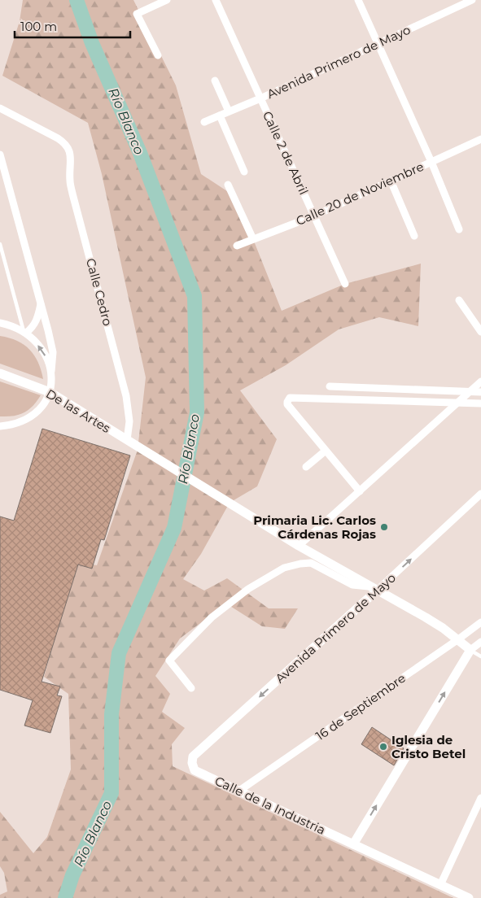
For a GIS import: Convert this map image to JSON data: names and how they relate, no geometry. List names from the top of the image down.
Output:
{
  "streets": {
    "street": [
      "Avenida Primero de Mayo",
      "Calle 2 de Abril",
      "Calle 20 de Noviembre",
      "Calle Cedro",
      "De las Artes",
      "16 de Septiembre",
      "Calle de la Industria"
    ]
  },
  "crossings": [
    ["Avenida Primero de Mayo", "Calle 2 de Abril"],
    ["Avenida Primero de Mayo", "De las Artes"],
    ["Avenida Primero de Mayo", "Calle de la Industria"],
    ["Calle 2 de Abril", "Calle 20 de Noviembre"],
    ["Calle Cedro", "De las Artes"],
    ["De las Artes", "16 de Septiembre"],
    ["16 de Septiembre", "Calle de la Industria"]
  ],
  "water": ["Río Blanco"],
  "places": ["Primaria Lic. Carlos Cárdenas Rojas", "Iglesia de Cristo Betel"],
  "scale_bar": "100 m"
}
